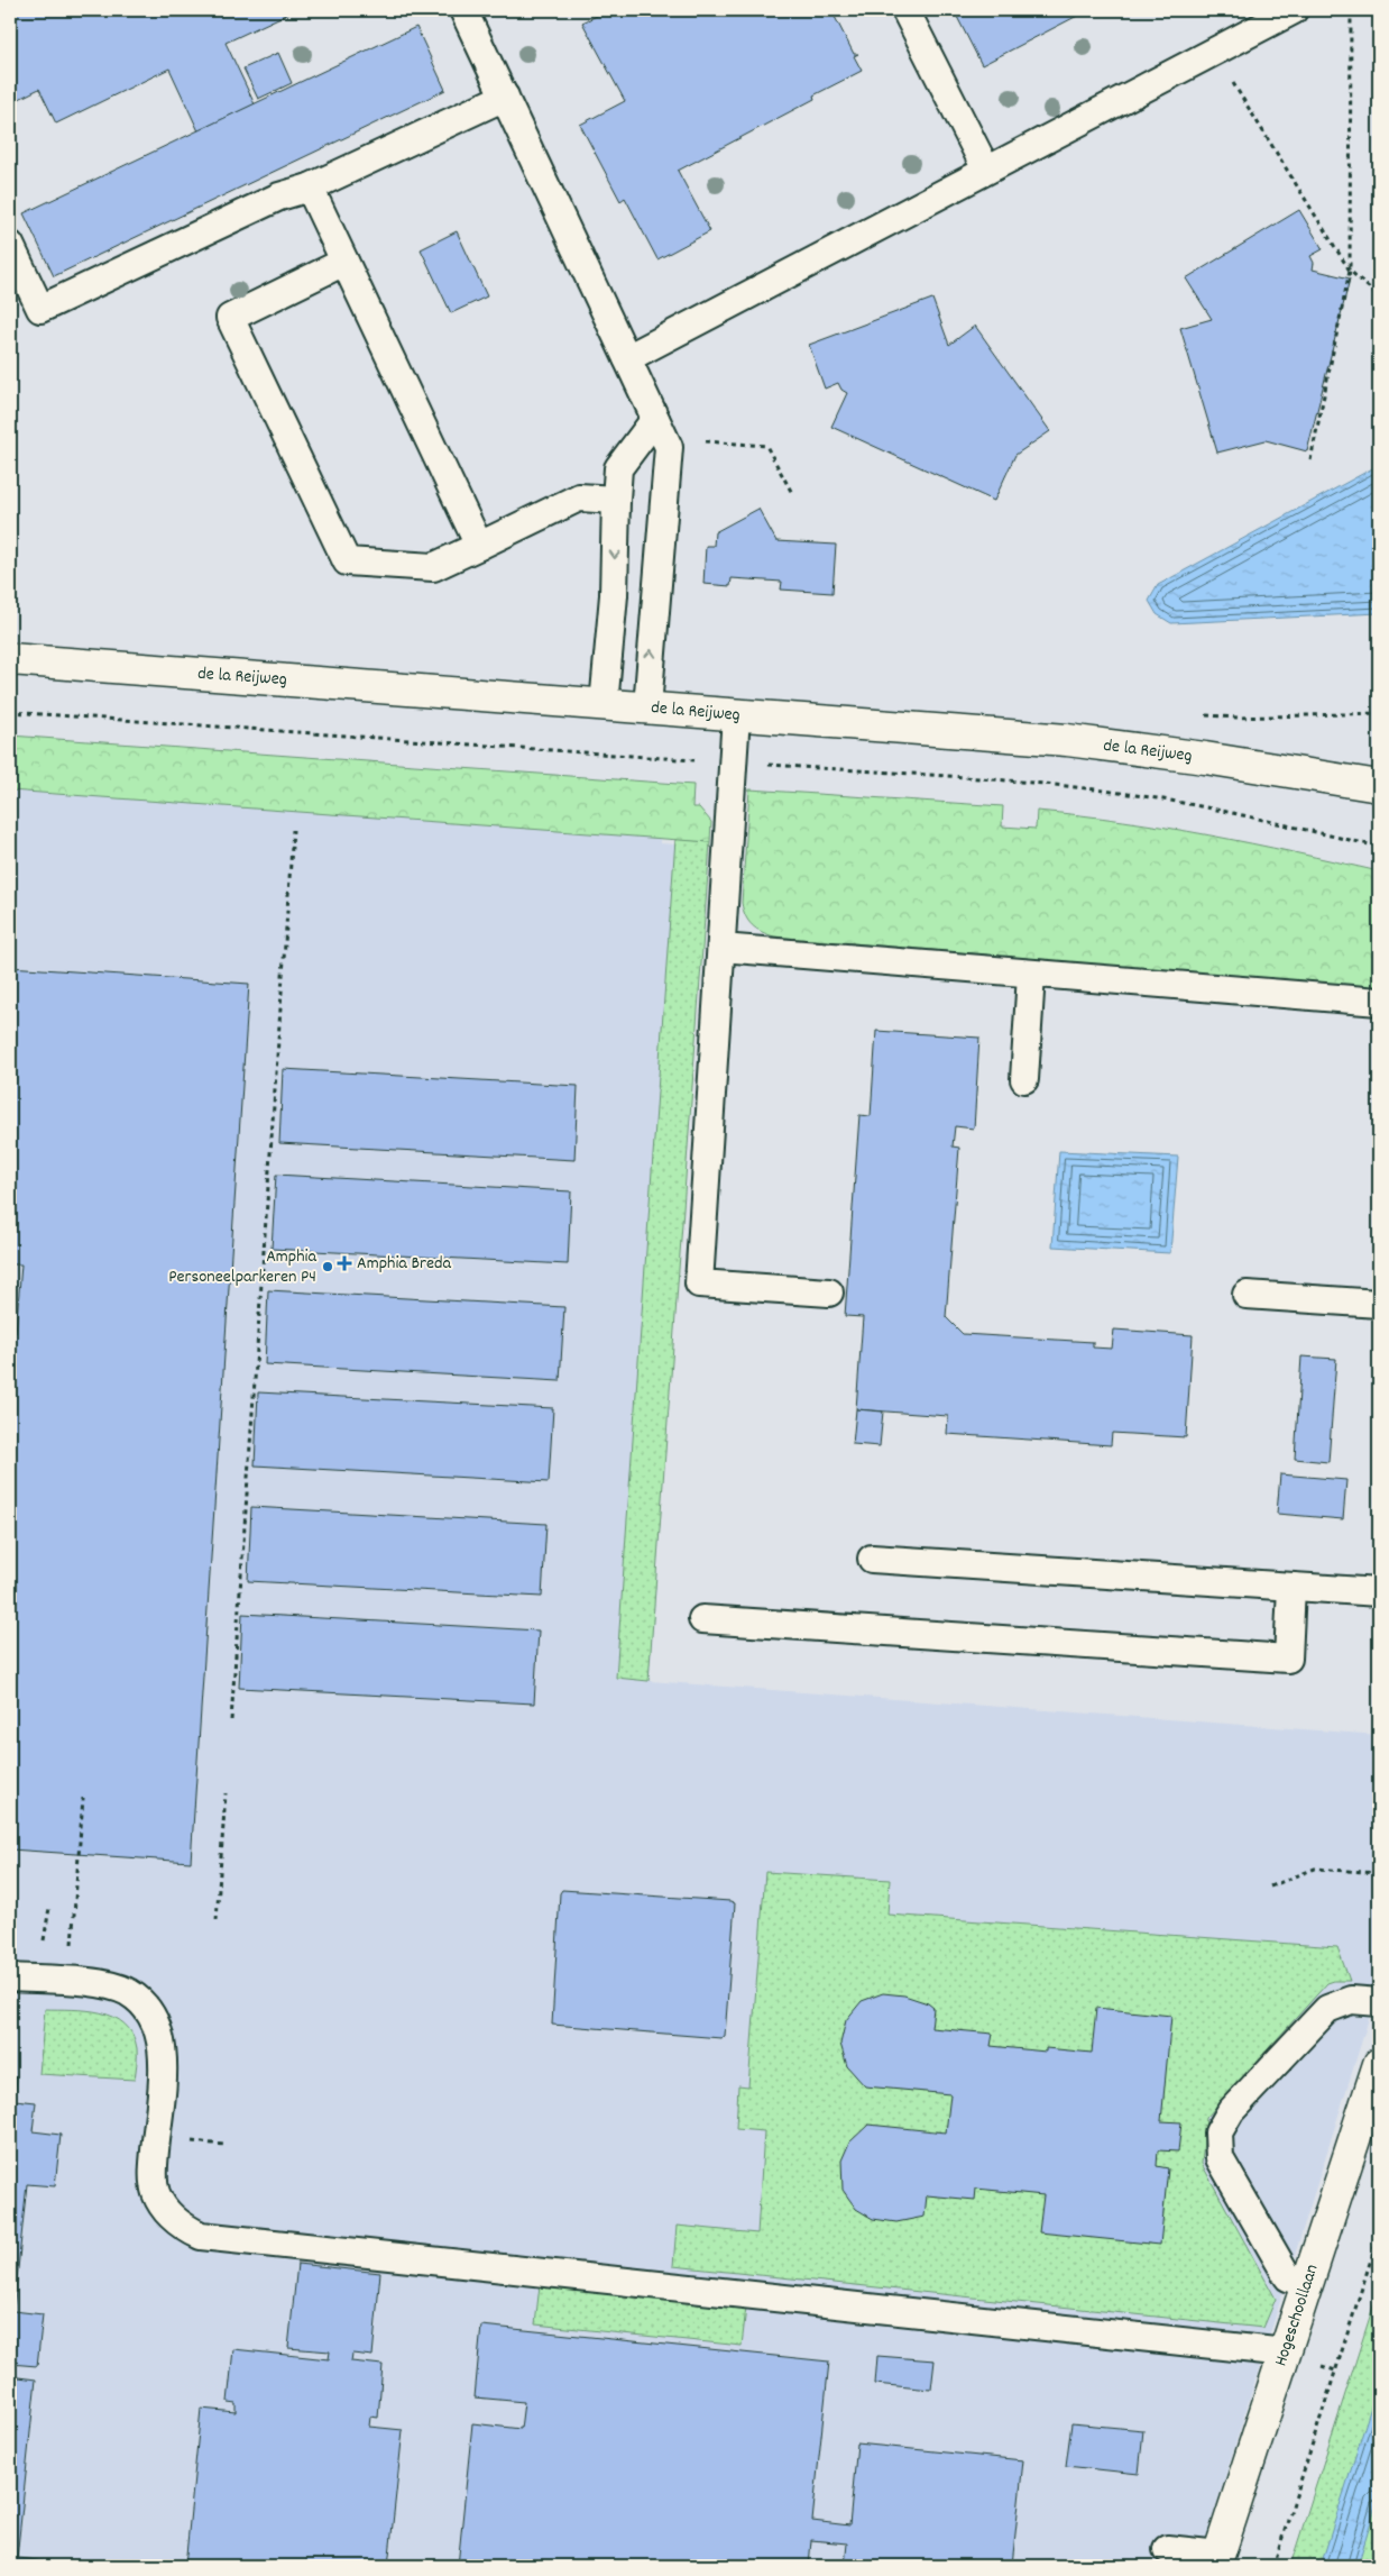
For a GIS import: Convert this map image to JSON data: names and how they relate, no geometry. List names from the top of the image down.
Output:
{
  "streets": {
    "street": ["de la Reijweg", "Hogeschoollaan"]
  },
  "places": {
    "health": ["Amphia Breda"],
    "other": ["Amphia Personeelparkeren P4"]
  }
}
